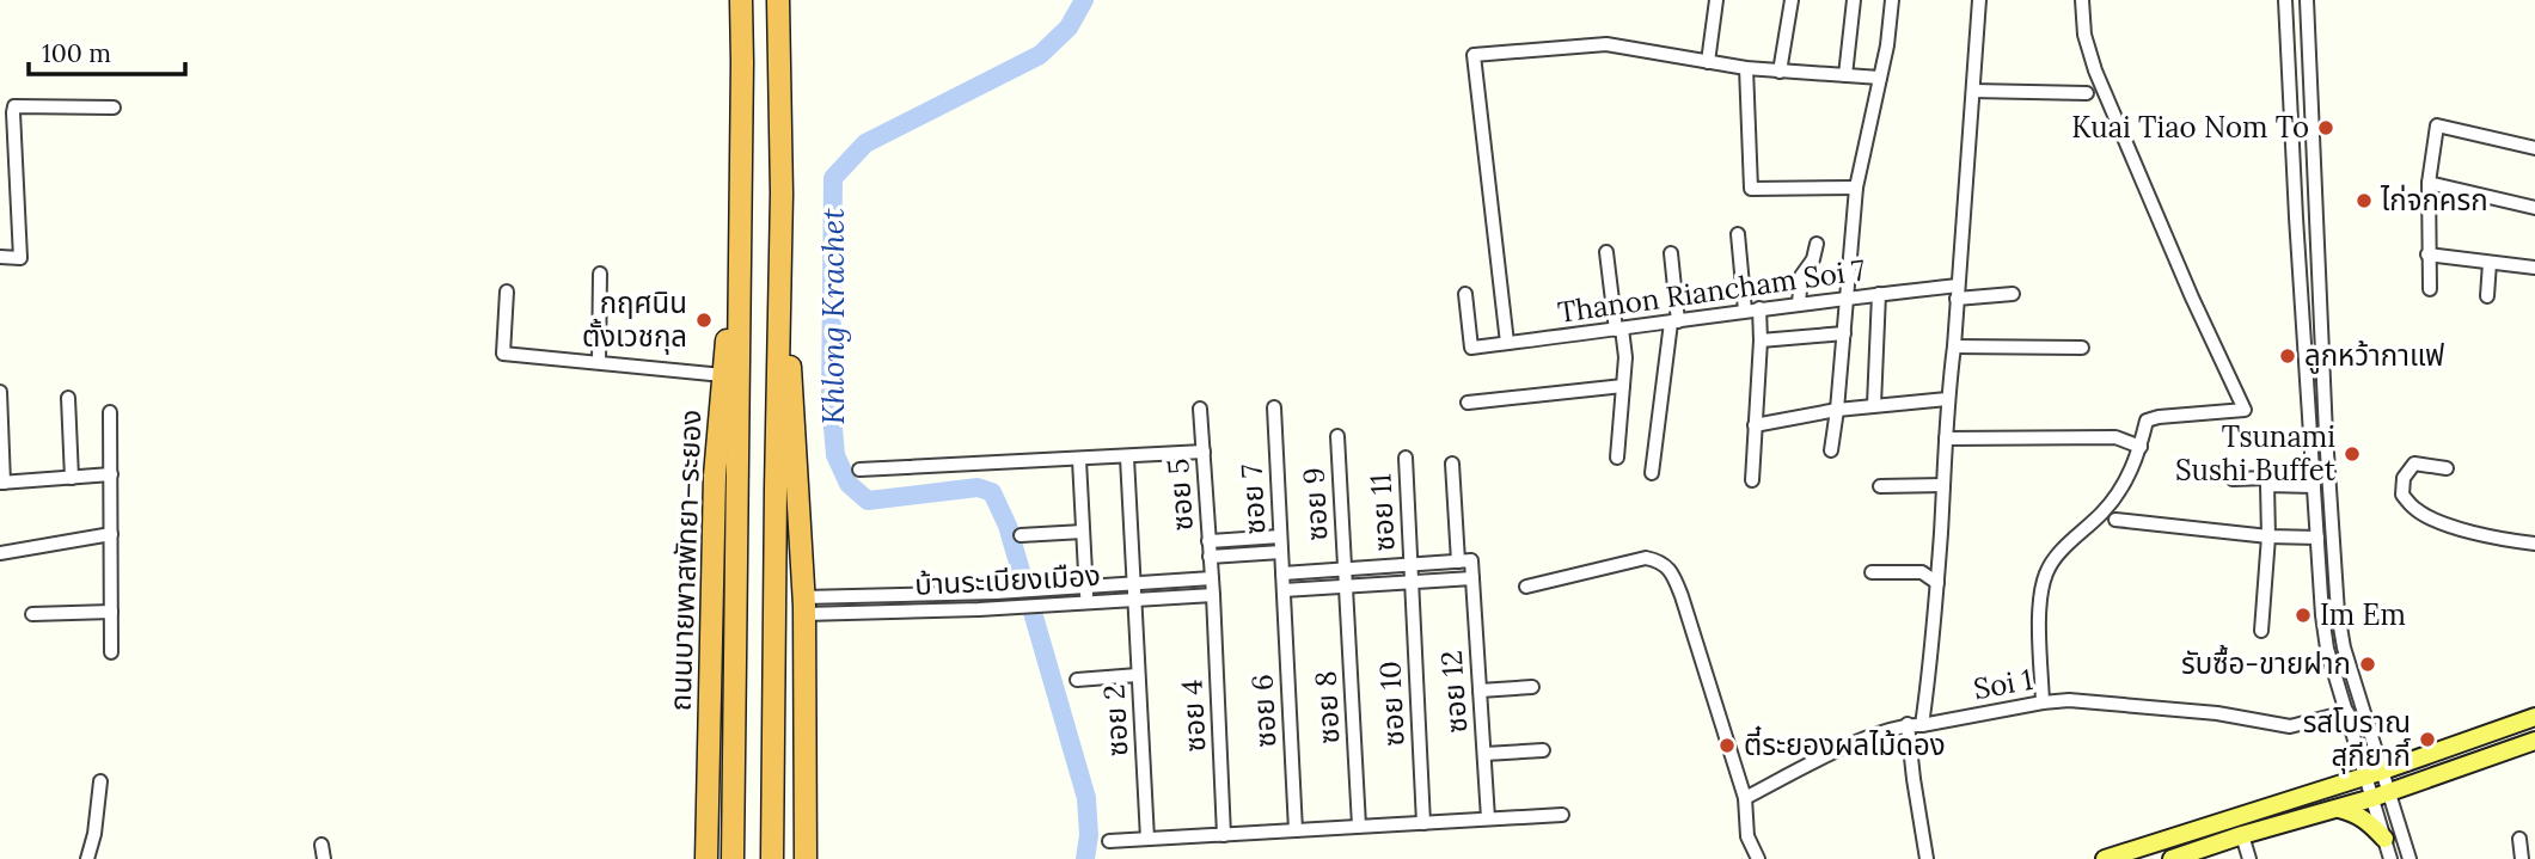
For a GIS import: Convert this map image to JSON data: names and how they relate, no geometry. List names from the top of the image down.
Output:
{
  "streets": {
    "highway": ["ถนนบายพาสพัทยา–ระยอง"],
    "street": [
      "Thanon Riancham Soi 7",
      "ซอย 5",
      "ซอย 7",
      "ซอย 9",
      "ซอย 11",
      "บ้านระเบียงเมือง",
      "Soi 1",
      "ซอย 12",
      "ซอย 10",
      "ซอย 8",
      "ซอย 6",
      "ซอย 4",
      "ซอย 2"
    ]
  },
  "crossings": [
    ["ซอย 5", "บ้านระเบียงเมือง"],
    ["ซอย 5", "ซอย 4"],
    ["ซอย 7", "ซอย 6"],
    ["ซอย 9", "ซอย 8"],
    ["ซอย 11", "ซอย 10"],
    ["บ้านระเบียงเมือง", "ซอย 4"],
    ["บ้านระเบียงเมือง", "ซอย 2"]
  ],
  "water": ["Khlong Krachet"],
  "places": [
    "Kuai Tiao Nom To",
    "ไก่จกครก",
    "กฤศนิน ตั้งเวชกุล",
    "ลูกหว้ากาแฟ",
    "Tsunami Sushi Buffet",
    "Im Em",
    "รับซื้อ-ขายฝาก",
    "รสโบราณ สุกียากี์",
    "ตี๋ระยองผลไม้ดอง"
  ],
  "scale_bar": "100 m"
}
